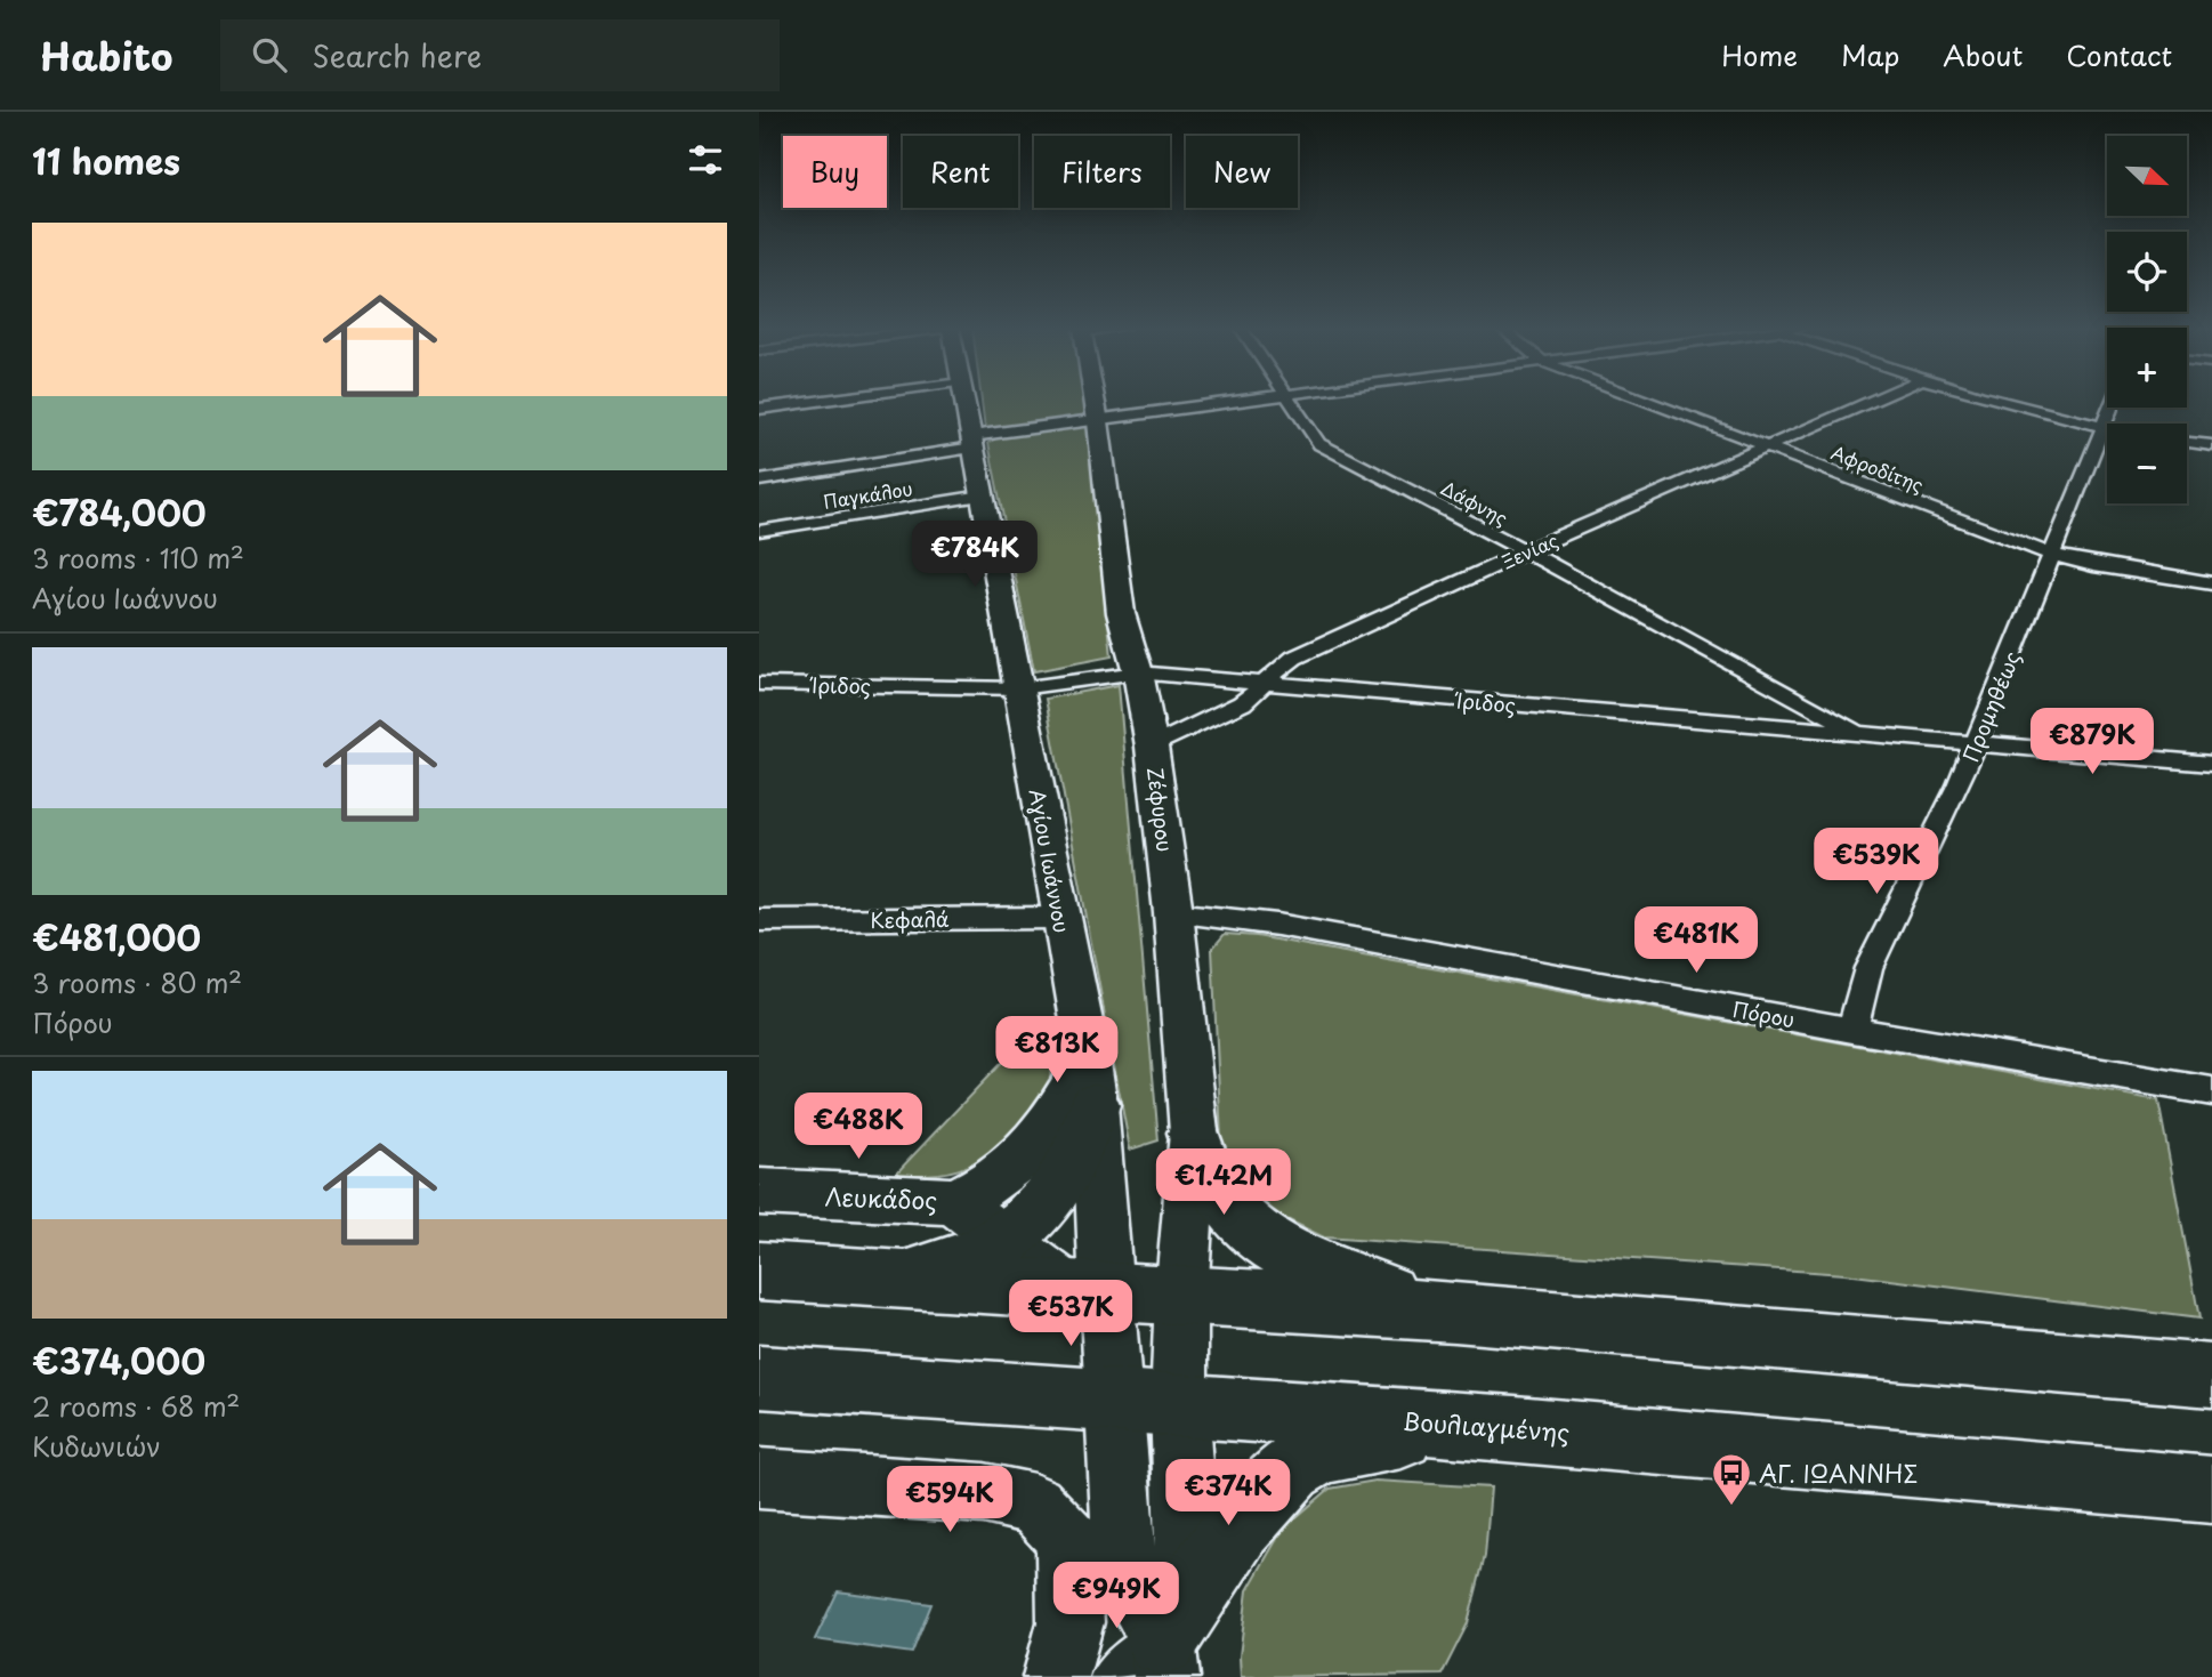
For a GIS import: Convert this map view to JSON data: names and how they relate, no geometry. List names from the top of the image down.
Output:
{
  "streets": {
    "main road": ["Βουλιαγμένης"],
    "street": [
      "Αφροδίτης",
      "Παγκάλου",
      "Δάφνης",
      "Ξενίας",
      "Ίριδος",
      "Προμηθέως",
      "Ζέφυρου",
      "Αγίου Ιωάννου",
      "Κεφαλά",
      "Πόρου",
      "Λευκάδος"
    ]
  },
  "crossings": [
    ["Αφροδίτης", "Ξενίας"],
    ["Αφροδίτης", "Προμηθέως"],
    ["Παγκάλου", "Αγίου Ιωάννου"],
    ["Δάφνης", "Ξενίας"],
    ["Δάφνης", "Ίριδος"],
    ["Ξενίας", "Ίριδος"],
    ["Ξενίας", "Ζέφυρου"],
    ["Ίριδος", "Προμηθέως"],
    ["Ίριδος", "Ζέφυρου"],
    ["Ίριδος", "Αγίου Ιωάννου"],
    ["Προμηθέως", "Πόρου"],
    ["Ζέφυρου", "Αγίου Ιωάννου"],
    ["Ζέφυρου", "Πόρου"],
    ["Ζέφυρου", "Βουλιαγμένης"],
    ["Αγίου Ιωάννου", "Κεφαλά"],
    ["Αγίου Ιωάννου", "Λευκάδος"],
    ["Αγίου Ιωάννου", "Βουλιαγμένης"]
  ],
  "places": {
    "bus stop": ["ΑΓ. ΙΩΑΝΝΗΣ"]
  },
  "north": "bottom right",
  "page": {
    "header": "Habito",
    "search": "Search here",
    "nav": [
      "Home",
      "Map",
      "About",
      "Contact"
    ],
    "heading": "11 homes",
    "map_buttons": ["+", "−"],
    "chip": [
      "Buy",
      "Rent",
      "Filters",
      "New"
    ],
    "list": [
      {
        "name": "€784,000",
        "note": "3 rooms · 110 m² · Αγίου Ιωάννου"
      },
      {
        "name": "€481,000",
        "note": "3 rooms · 80 m² · Πόρου"
      },
      {
        "name": "€374,000",
        "note": "2 rooms · 68 m² · Κυδωνιών"
      }
    ],
    "price": [
      "€784K",
      "€879K",
      "€539K",
      "€481K",
      "€813K",
      "€488K",
      "€1.42M",
      "€537K",
      "€374K",
      "€594K",
      "€949K"
    ]
  }
}
